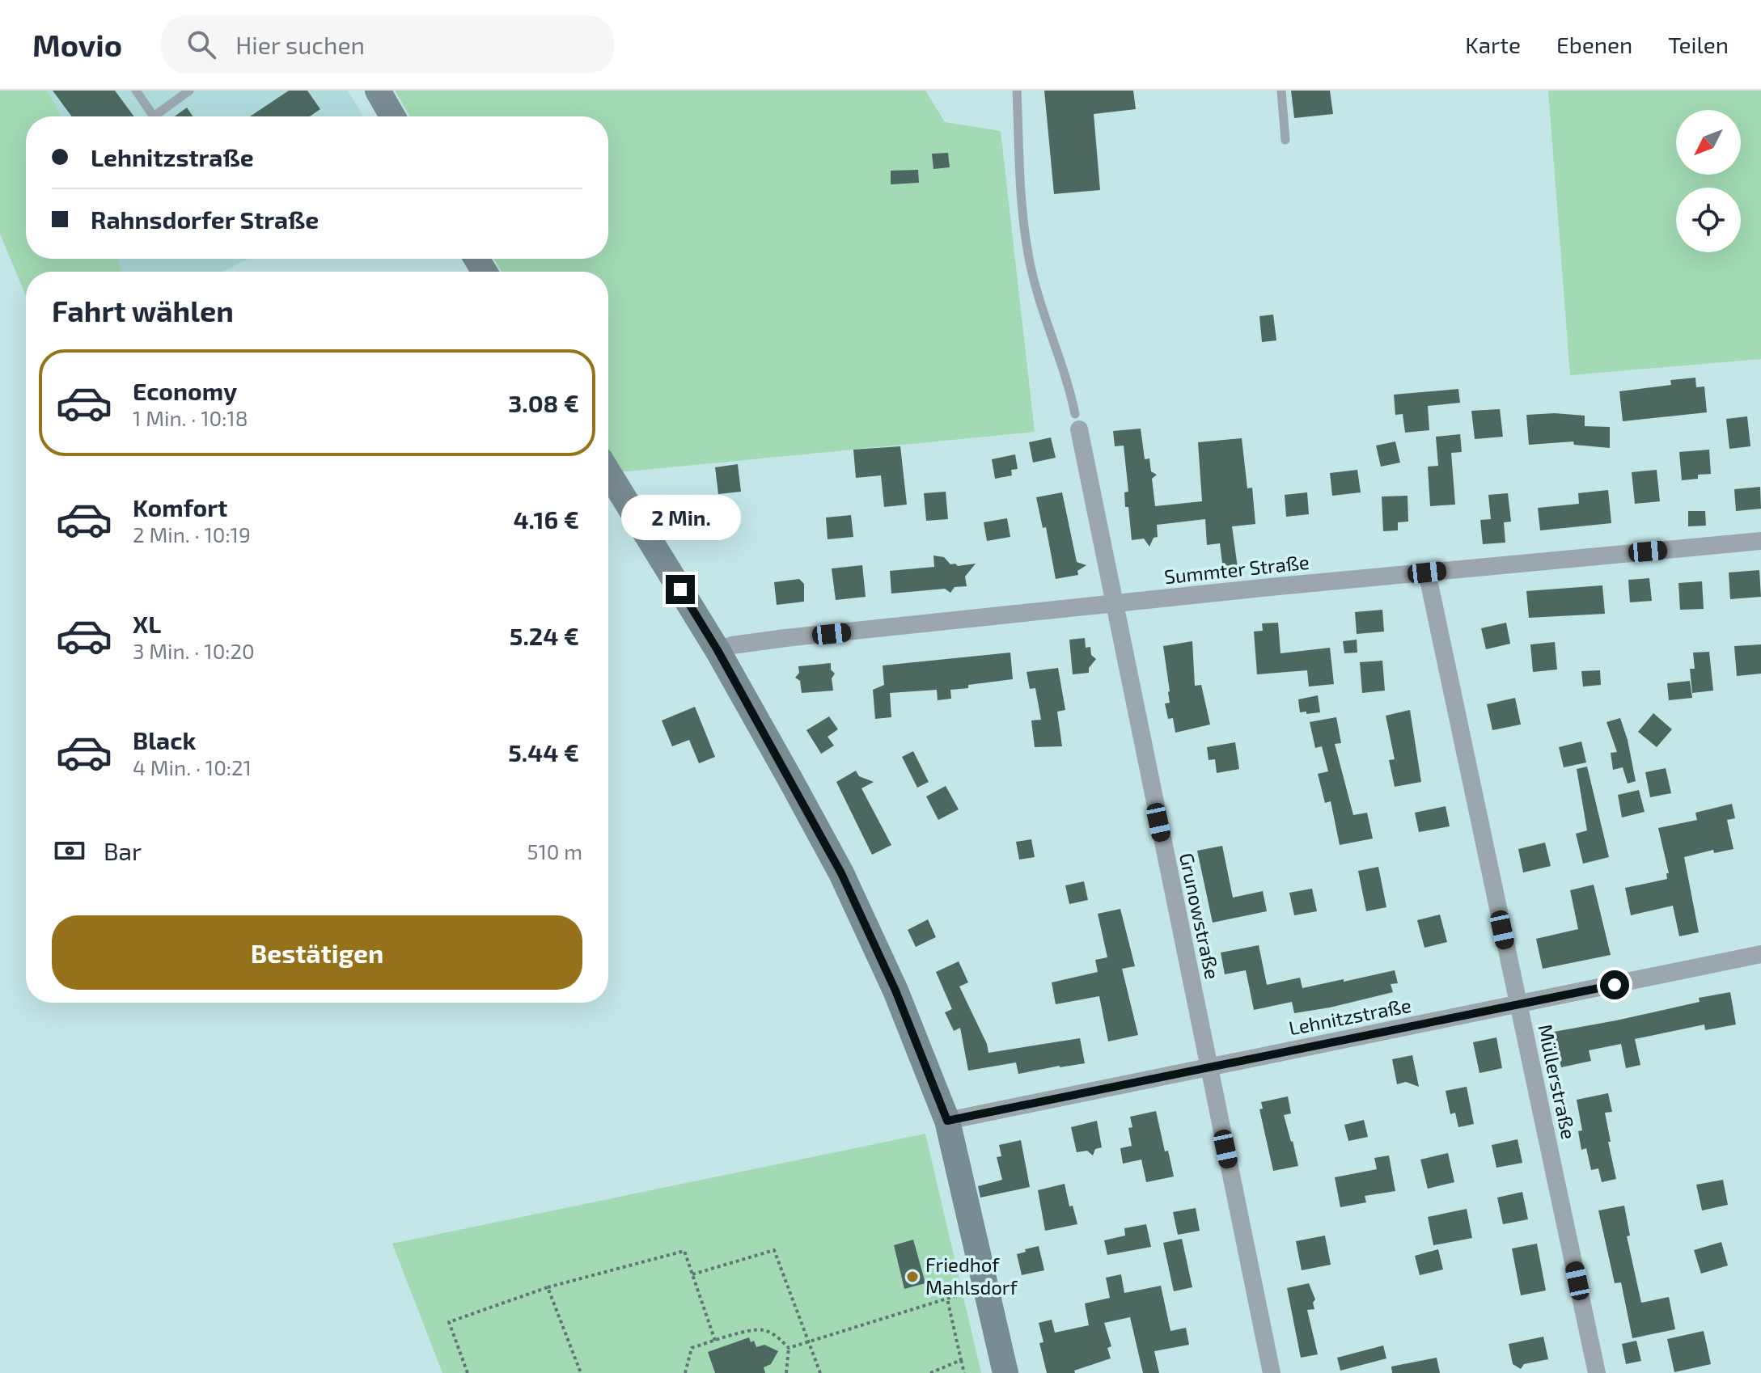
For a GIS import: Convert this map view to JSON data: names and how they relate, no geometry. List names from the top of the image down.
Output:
{
  "streets": {
    "street": [
      "Summter Straße",
      "Grunowstraße",
      "Lehnitzstraße",
      "Müllerstraße"
    ]
  },
  "crossings": [
    ["Summter Straße", "Grunowstraße"],
    ["Summter Straße", "Müllerstraße"],
    ["Grunowstraße", "Lehnitzstraße"],
    ["Lehnitzstraße", "Müllerstraße"]
  ],
  "places": ["Friedhof Mahlsdorf"],
  "north": "bottom left",
  "page": {
    "header": "Movio",
    "search": "Hier suchen",
    "nav": ["Karte", "Ebenen", "Teilen"],
    "banner": ["Lehnitzstraße", "Rahnsdorfer Straße"],
    "heading": "Fahrt wählen",
    "list": [
      {
        "name": "Economy",
        "note": "1 Min. · 10:18",
        "value": "3.08 €"
      },
      {
        "name": "Komfort",
        "note": "2 Min. · 10:19",
        "value": "4.16 €"
      },
      {
        "name": "XL",
        "note": "3 Min. · 10:20",
        "value": "5.24 €"
      },
      {
        "name": "Black",
        "note": "4 Min. · 10:21",
        "value": "5.44 €"
      }
    ],
    "bubble": "2 Min.",
    "pay": ["Bar", "510 m"],
    "buttons": "Bestätigen"
  }
}
